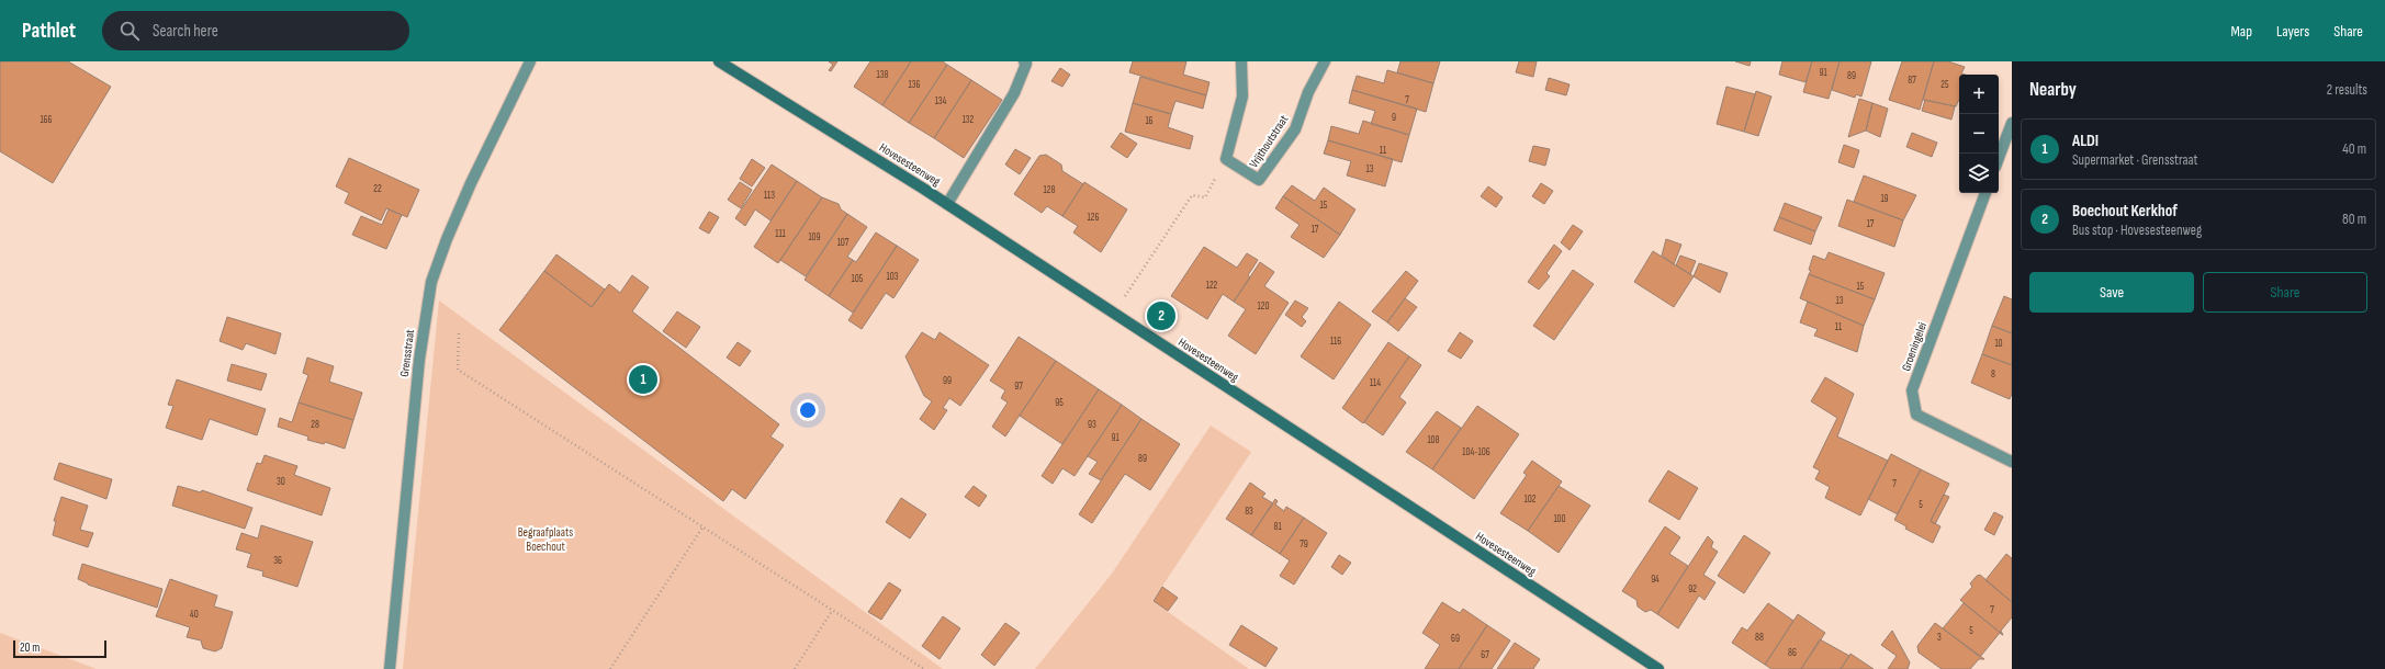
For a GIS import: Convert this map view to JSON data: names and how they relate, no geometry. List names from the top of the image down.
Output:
{
  "streets": {
    "street": [
      "Vrijthoutstraat",
      "Hovesesteenweg",
      "Groeningelei",
      "Grensstraat"
    ]
  },
  "parks": ["Begraafplaats Boechout"],
  "house_numbers": [
    "91",
    "138",
    "89",
    "87",
    "136",
    "25",
    "7",
    "134",
    "9",
    "166",
    "132",
    "16",
    "11",
    "13",
    "22",
    "128",
    "113",
    "19",
    "15",
    "126",
    "17",
    "17",
    "111",
    "109",
    "107",
    "103",
    "105",
    "122",
    "15",
    "13",
    "120",
    "11",
    "116",
    "10",
    "8",
    "99",
    "114",
    "97",
    "95",
    "28",
    "93",
    "91",
    "108",
    "104-106",
    "89",
    "30",
    "7",
    "102",
    "5",
    "83",
    "100",
    "81",
    "79",
    "36",
    "94",
    "92",
    "7",
    "40",
    "5",
    "88",
    "3",
    "69",
    "86",
    "67"
  ],
  "scale_bar": "20 m",
  "page": {
    "header": "Pathlet",
    "search": "Search here",
    "nav": ["Map", "Layers", "Share"],
    "heading": ["Nearby", "2 results"],
    "map_buttons": ["+", "−"],
    "list": [
      {
        "mark": "1",
        "name": "ALDI",
        "note": "Supermarket · Grensstraat",
        "value": "40 m"
      },
      {
        "mark": "2",
        "name": "Boechout Kerkhof",
        "note": "Bus stop · Hovesesteenweg",
        "value": "80 m"
      }
    ],
    "buttons": ["Save", "Share"],
    "pins": ["2", "1"],
    "scale": "20 m"
  }
}
